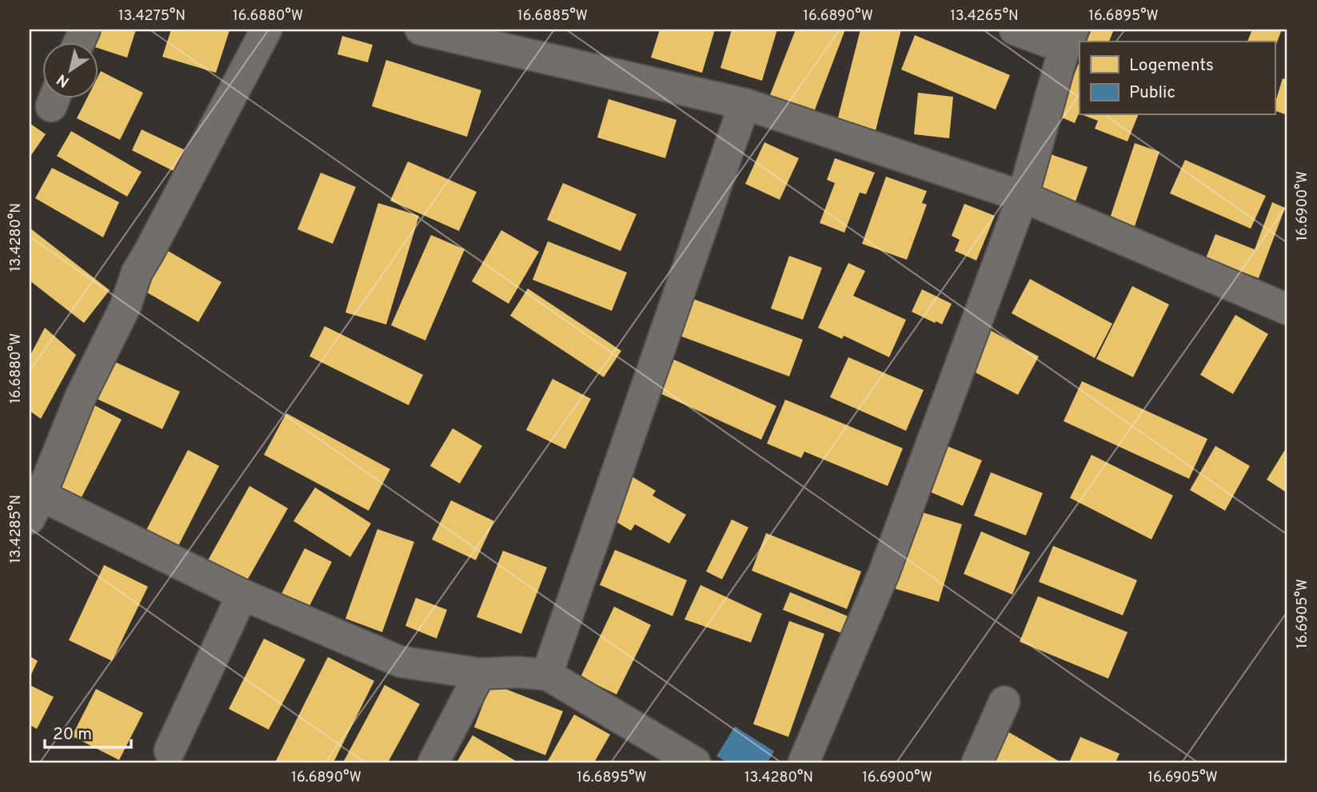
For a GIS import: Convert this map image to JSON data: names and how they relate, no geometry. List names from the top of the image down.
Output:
{
  "legend": ["Logements", "Public"],
  "scale_bar": "20 m",
  "north": "bottom left",
  "coordinates": [
    "13.4275°N",
    "16.6880°W",
    "16.6885°W",
    "16.6890°W",
    "13.4265°N",
    "16.6895°W",
    "16.6900°W",
    "13.4280°N",
    "13.4285°N",
    "16.6905°W"
  ]
}
